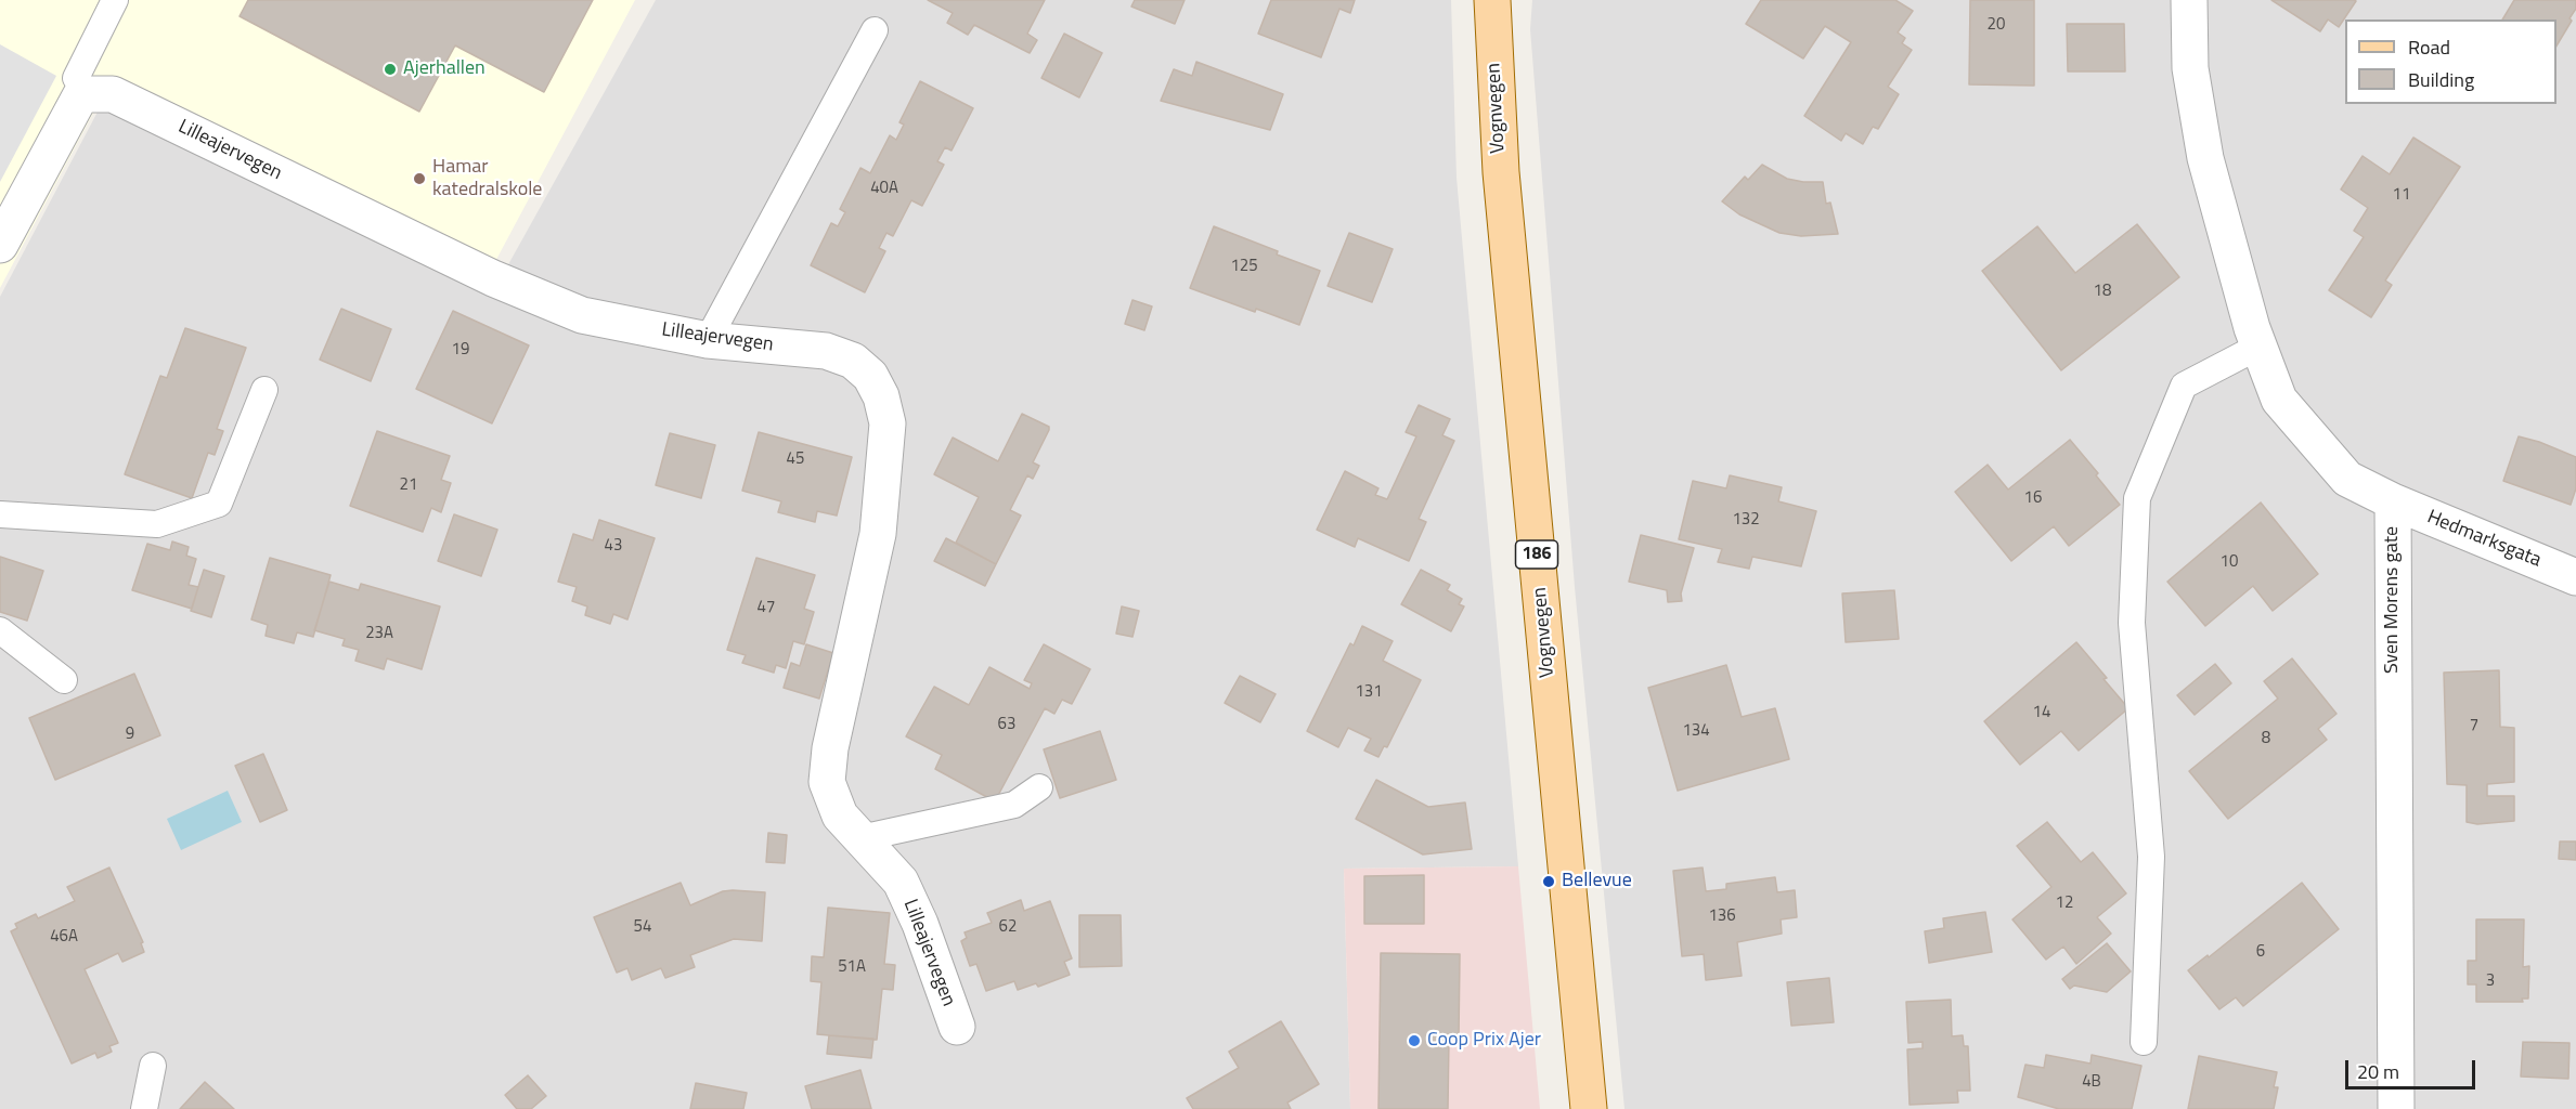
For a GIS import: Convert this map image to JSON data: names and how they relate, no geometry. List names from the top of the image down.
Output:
{
  "streets": {
    "main road": ["Vognvegen", "186"],
    "street": ["Lilleajervegen", "Hedmarksgata", "Sven Morens gate"]
  },
  "crossings": [
    ["Hedmarksgata", "Sven Morens gate"]
  ],
  "places": [
    "Ajerhallen",
    "Hamar katedralskole",
    "Bellevue",
    "Coop Prix Ajer"
  ],
  "house_numbers": [
    "20",
    "40A",
    "11",
    "125",
    "18",
    "19",
    "45",
    "21",
    "16",
    "132",
    "43",
    "10",
    "47",
    "23A",
    "131",
    "14",
    "63",
    "7",
    "134",
    "9",
    "8",
    "12",
    "136",
    "54",
    "62",
    "46A",
    "6",
    "51A",
    "3",
    "4B"
  ],
  "legend": ["Road", "Building"],
  "scale_bar": "20 m"
}
